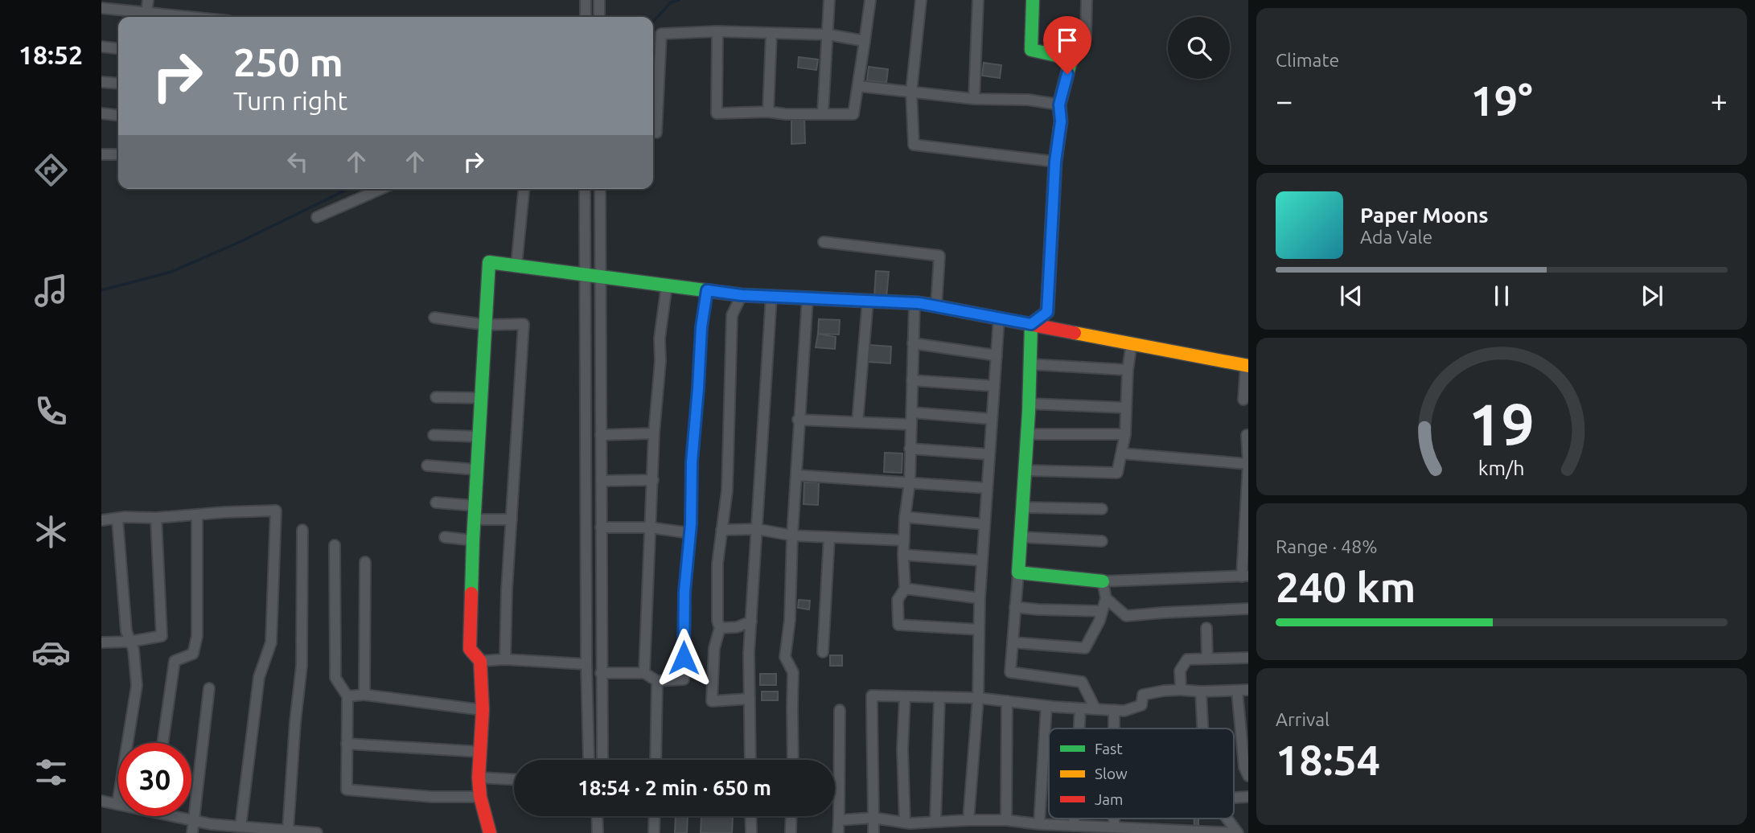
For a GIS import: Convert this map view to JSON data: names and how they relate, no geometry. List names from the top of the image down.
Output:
{
  "legend": ["Fast", "Slow", "Jam"],
  "page": {
    "tabs": "18:52",
    "tile": [
      "Climate",
      ["Range · 48%", "240 km"],
      ["Arrival", "18:54"]
    ],
    "turn": ["250 m", "Turn right"],
    "heat": ["−", "19°", "+"],
    "song": ["Paper Moons", "Ada Vale"],
    "limit": "30",
    "trip": "18:54 · 2 min · 650 m",
    "gauge": ["19", "km/h"]
  }
}
